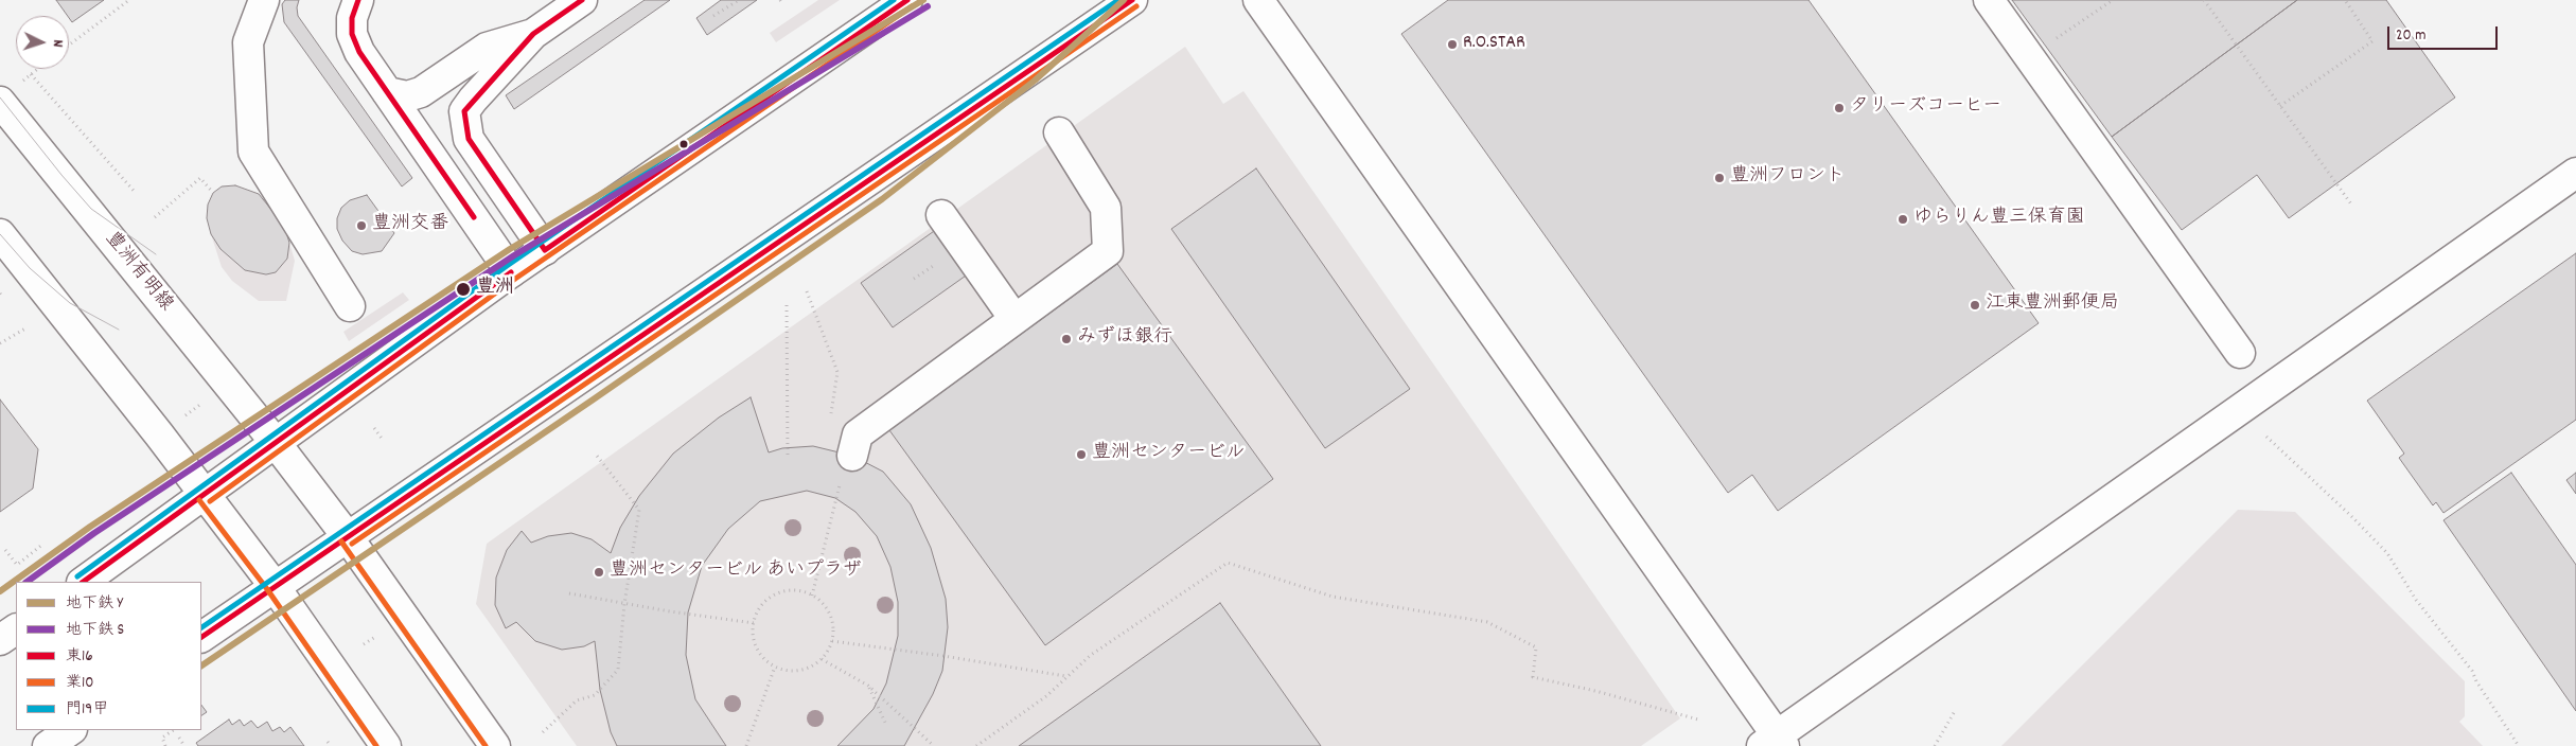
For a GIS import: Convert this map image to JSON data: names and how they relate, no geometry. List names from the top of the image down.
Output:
{
  "streets": {
    "main road": ["豊洲有明線"]
  },
  "places": [
    "R.O.STAR",
    "タリーズコーヒー",
    "豊洲フロント",
    "ゆらりん豊三保育園",
    "豊洲交番",
    "豊洲",
    "江東豊洲郵便局",
    "みずほ銀行",
    "豊洲センタービル",
    "豊洲センタービル あいプラザ"
  ],
  "lines": [
    "metro line Y",
    "transit line 東16",
    "transit line 門19甲",
    "metro line S",
    "transit line 業10"
  ],
  "legend": [
    "地下鉄 Y",
    "地下鉄 S",
    "東16",
    "業10",
    "門19甲"
  ],
  "scale_bar": "20 m",
  "north": "right"
}
